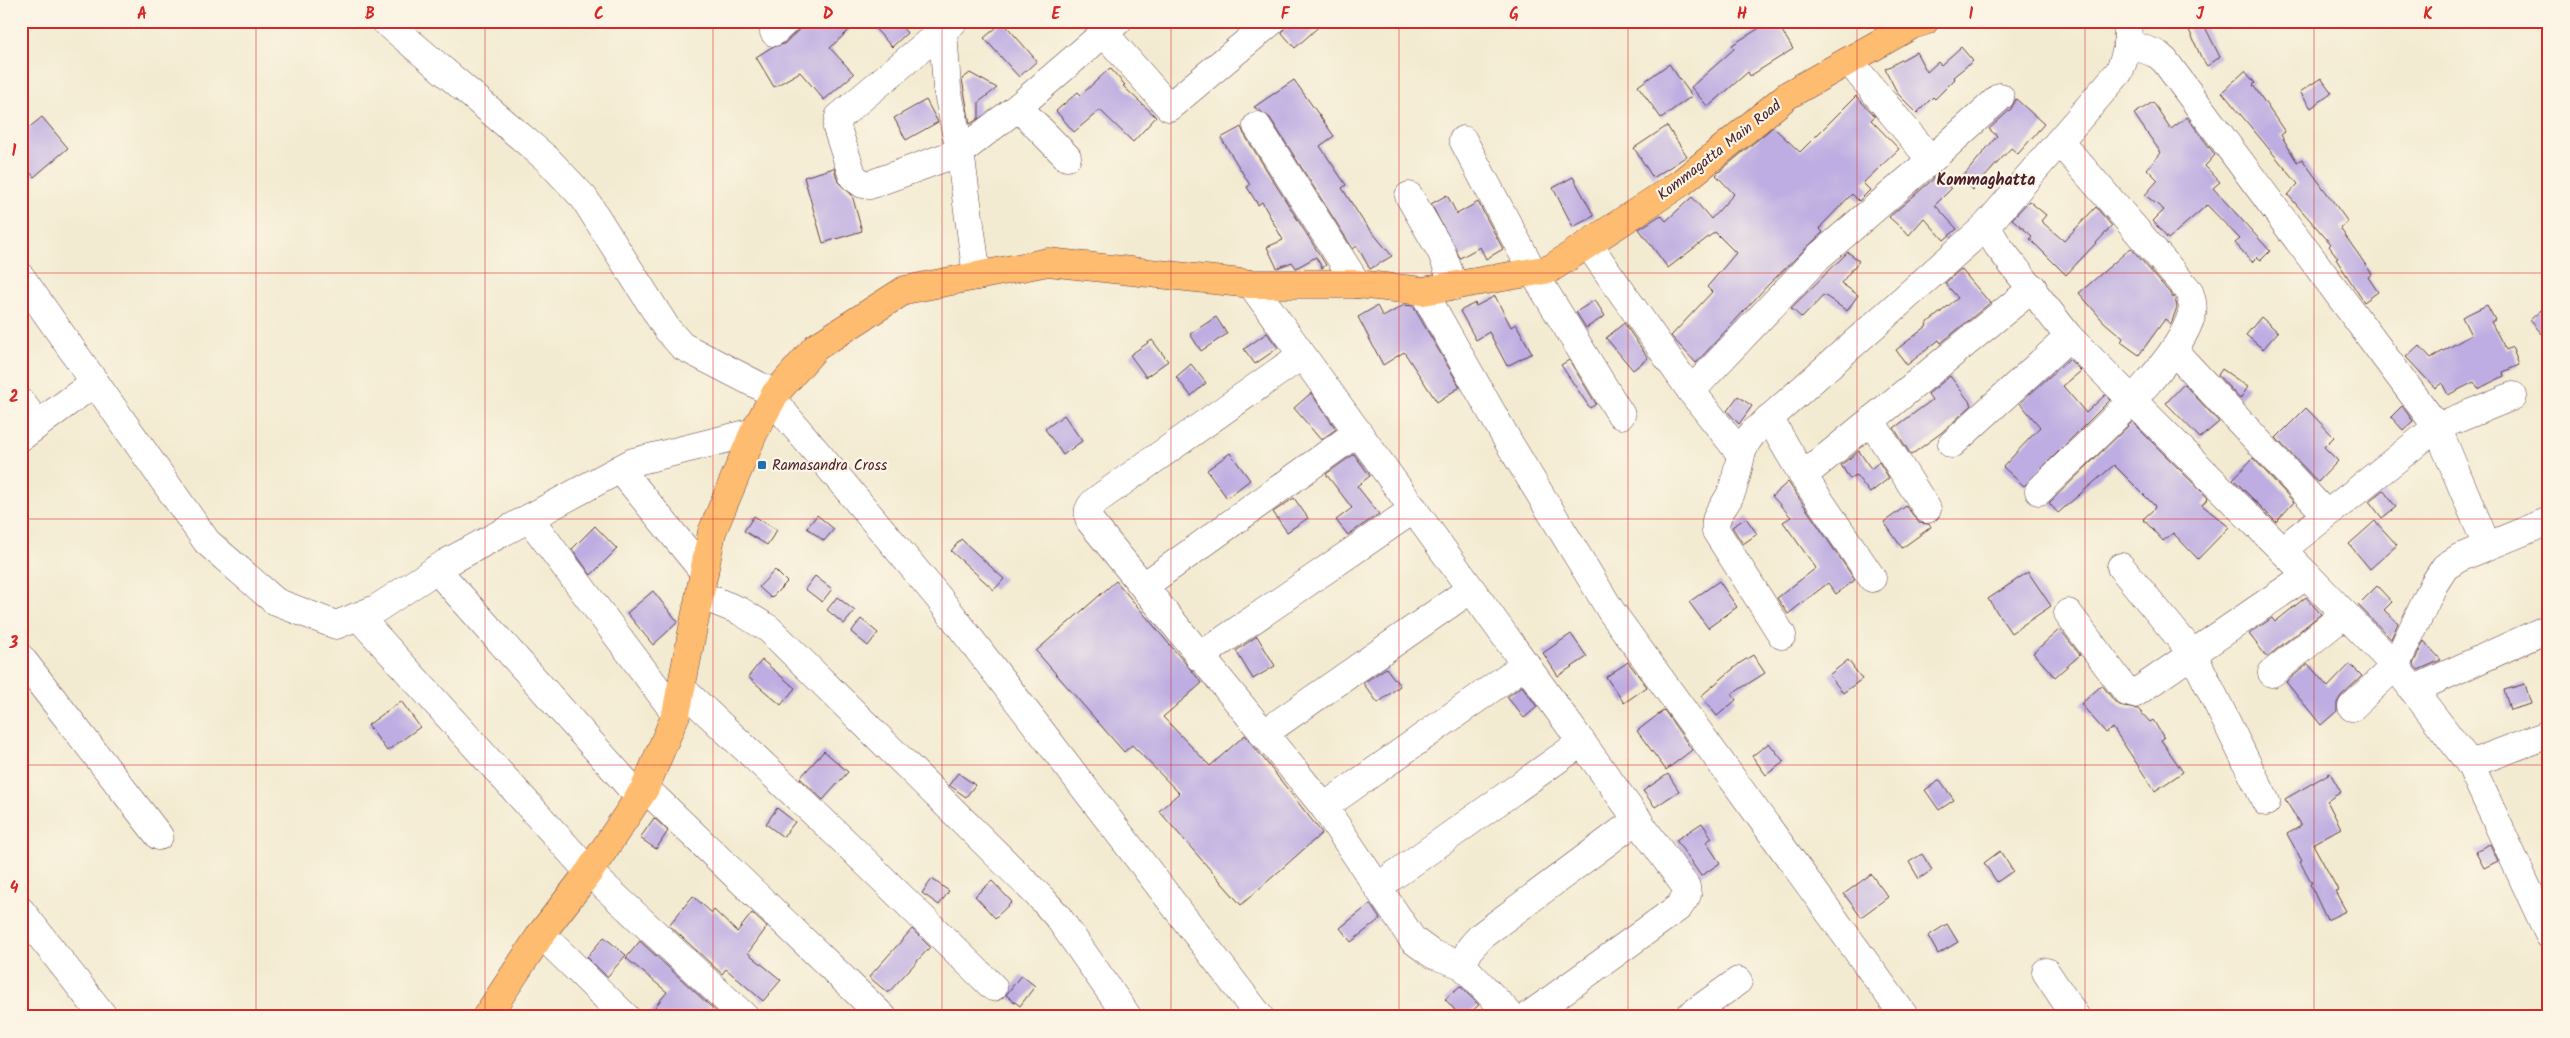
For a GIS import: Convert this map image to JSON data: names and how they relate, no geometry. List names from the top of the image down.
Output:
{
  "streets": {
    "main road": ["Kommagatta Main Road"]
  },
  "districts": ["Kommaghatta"],
  "places": {
    "transit": ["Ramasandra Cross"]
  },
  "grid": {
    "columns": [
      "A",
      "B",
      "C",
      "D",
      "E",
      "F",
      "G",
      "H",
      "I",
      "J",
      "K"
    ],
    "rows": [
      "1",
      "2",
      "3",
      "4"
    ]
  }
}
